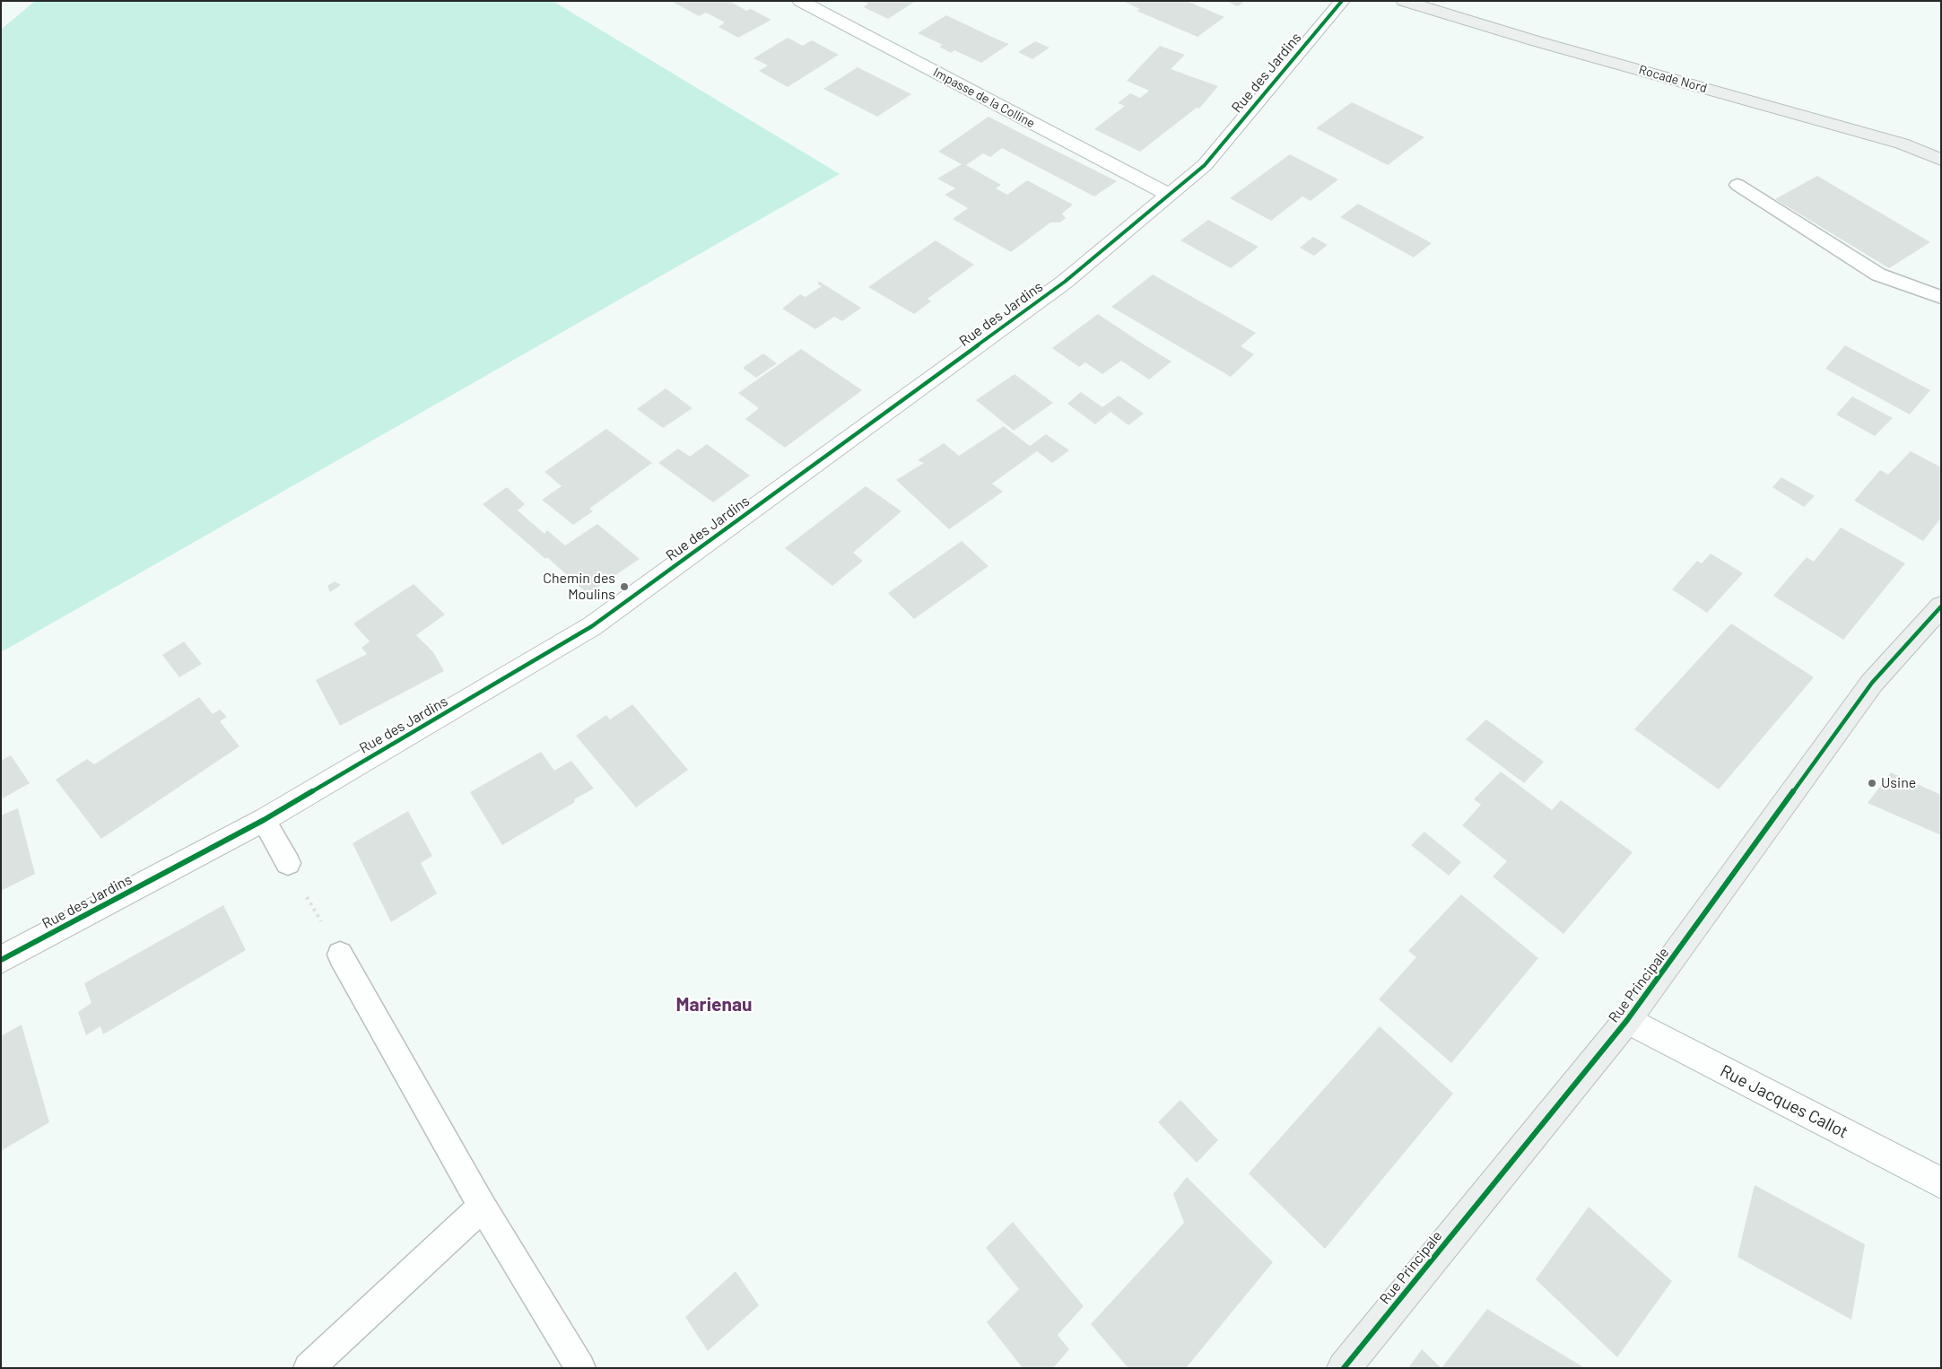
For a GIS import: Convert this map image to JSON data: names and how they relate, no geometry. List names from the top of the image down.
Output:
{
  "streets": {
    "main road": ["Rocade Nord", "Rue Principale"],
    "street": ["Rue des Jardins", "Impasse de la Colline", "Rue Jacques Callot"]
  },
  "crossings": [
    ["Rue des Jardins", "Impasse de la Colline"],
    ["Rue Principale", "Rue Jacques Callot"]
  ],
  "districts": ["Marienau"],
  "places": ["Chemin des Moulins", "Usine"]
}
